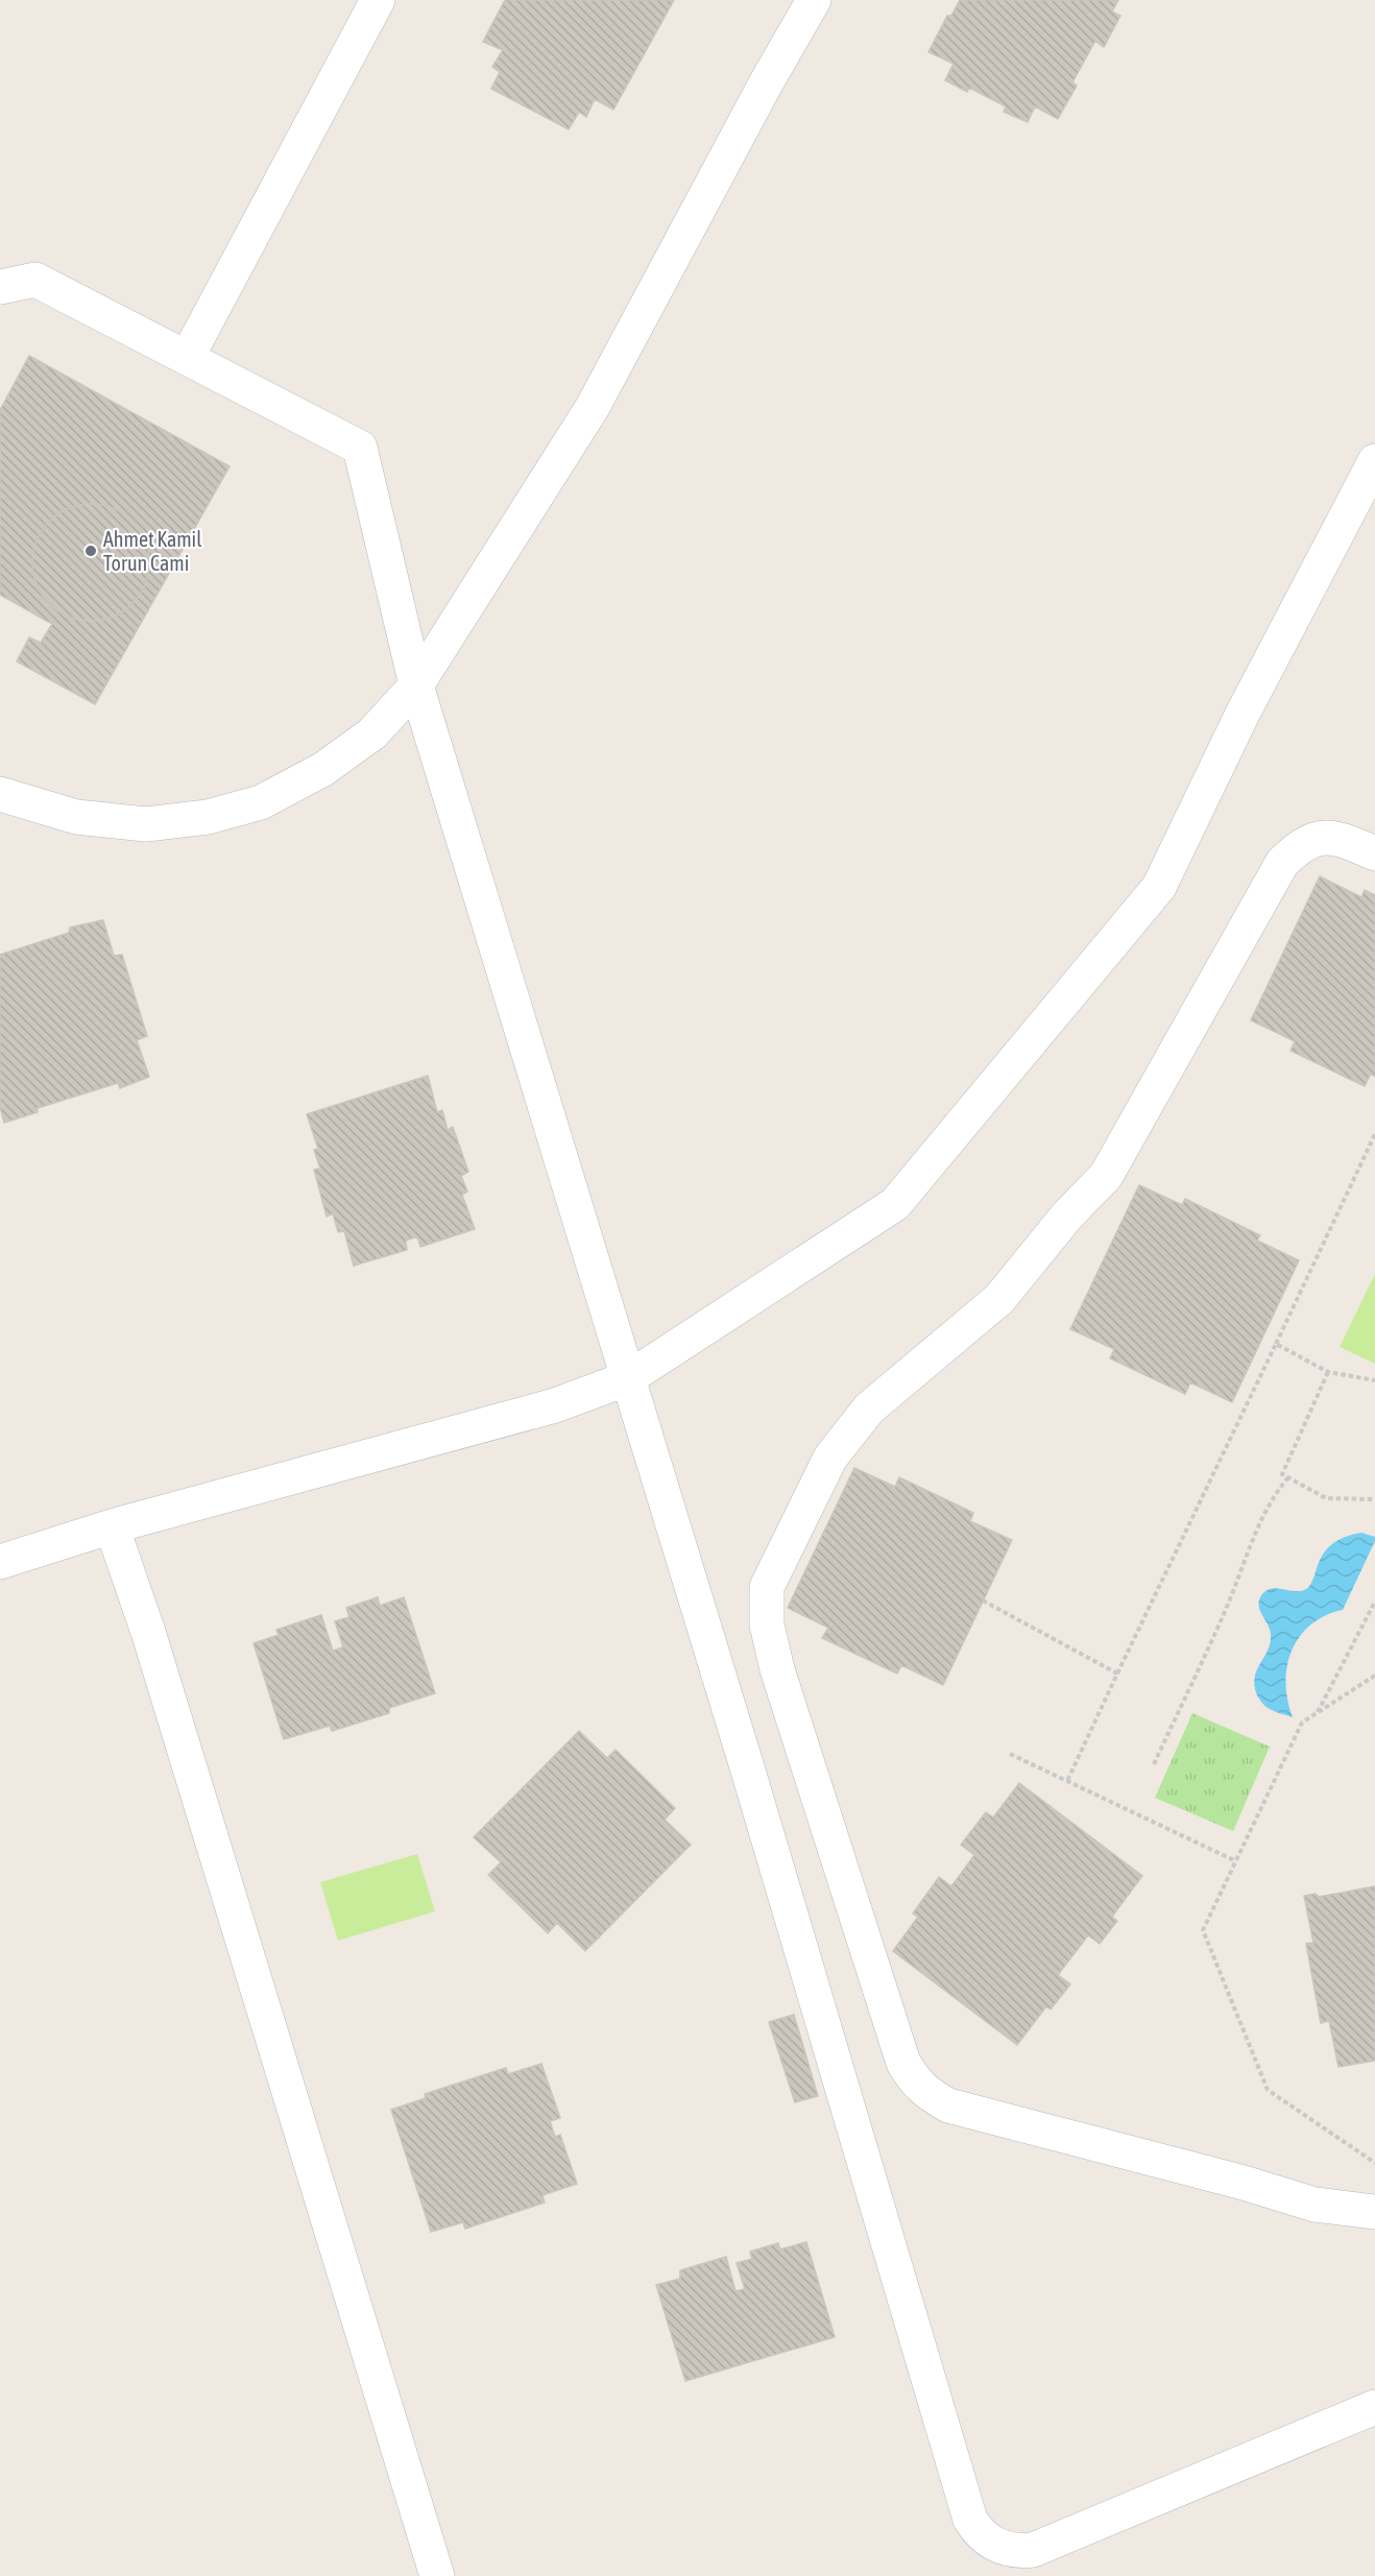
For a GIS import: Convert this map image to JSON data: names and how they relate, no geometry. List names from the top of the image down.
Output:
{
  "places": ["Ahmet Kamil Torun Cami"]
}
